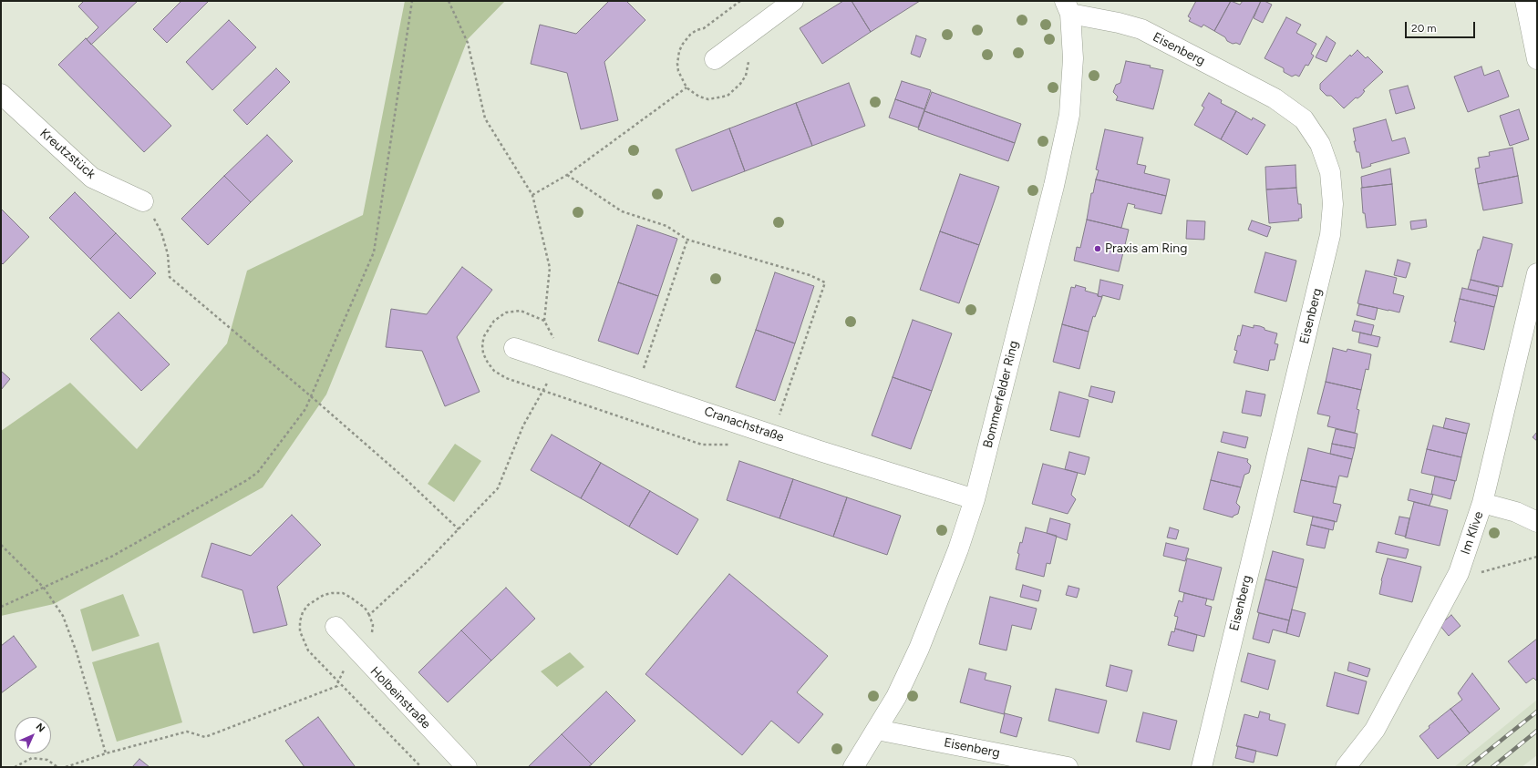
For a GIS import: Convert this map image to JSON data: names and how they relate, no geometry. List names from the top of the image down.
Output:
{
  "streets": {
    "street": [
      "Eisenberg",
      "Kreutzstück",
      "Bommerfelder Ring",
      "Cranachstraße",
      "Im Klive",
      "Holbeinstraße"
    ]
  },
  "crossings": [
    ["Eisenberg", "Bommerfelder Ring"],
    ["Bommerfelder Ring", "Cranachstraße"]
  ],
  "places": ["Praxis am Ring"],
  "scale_bar": "20 m",
  "north": "top right"
}
